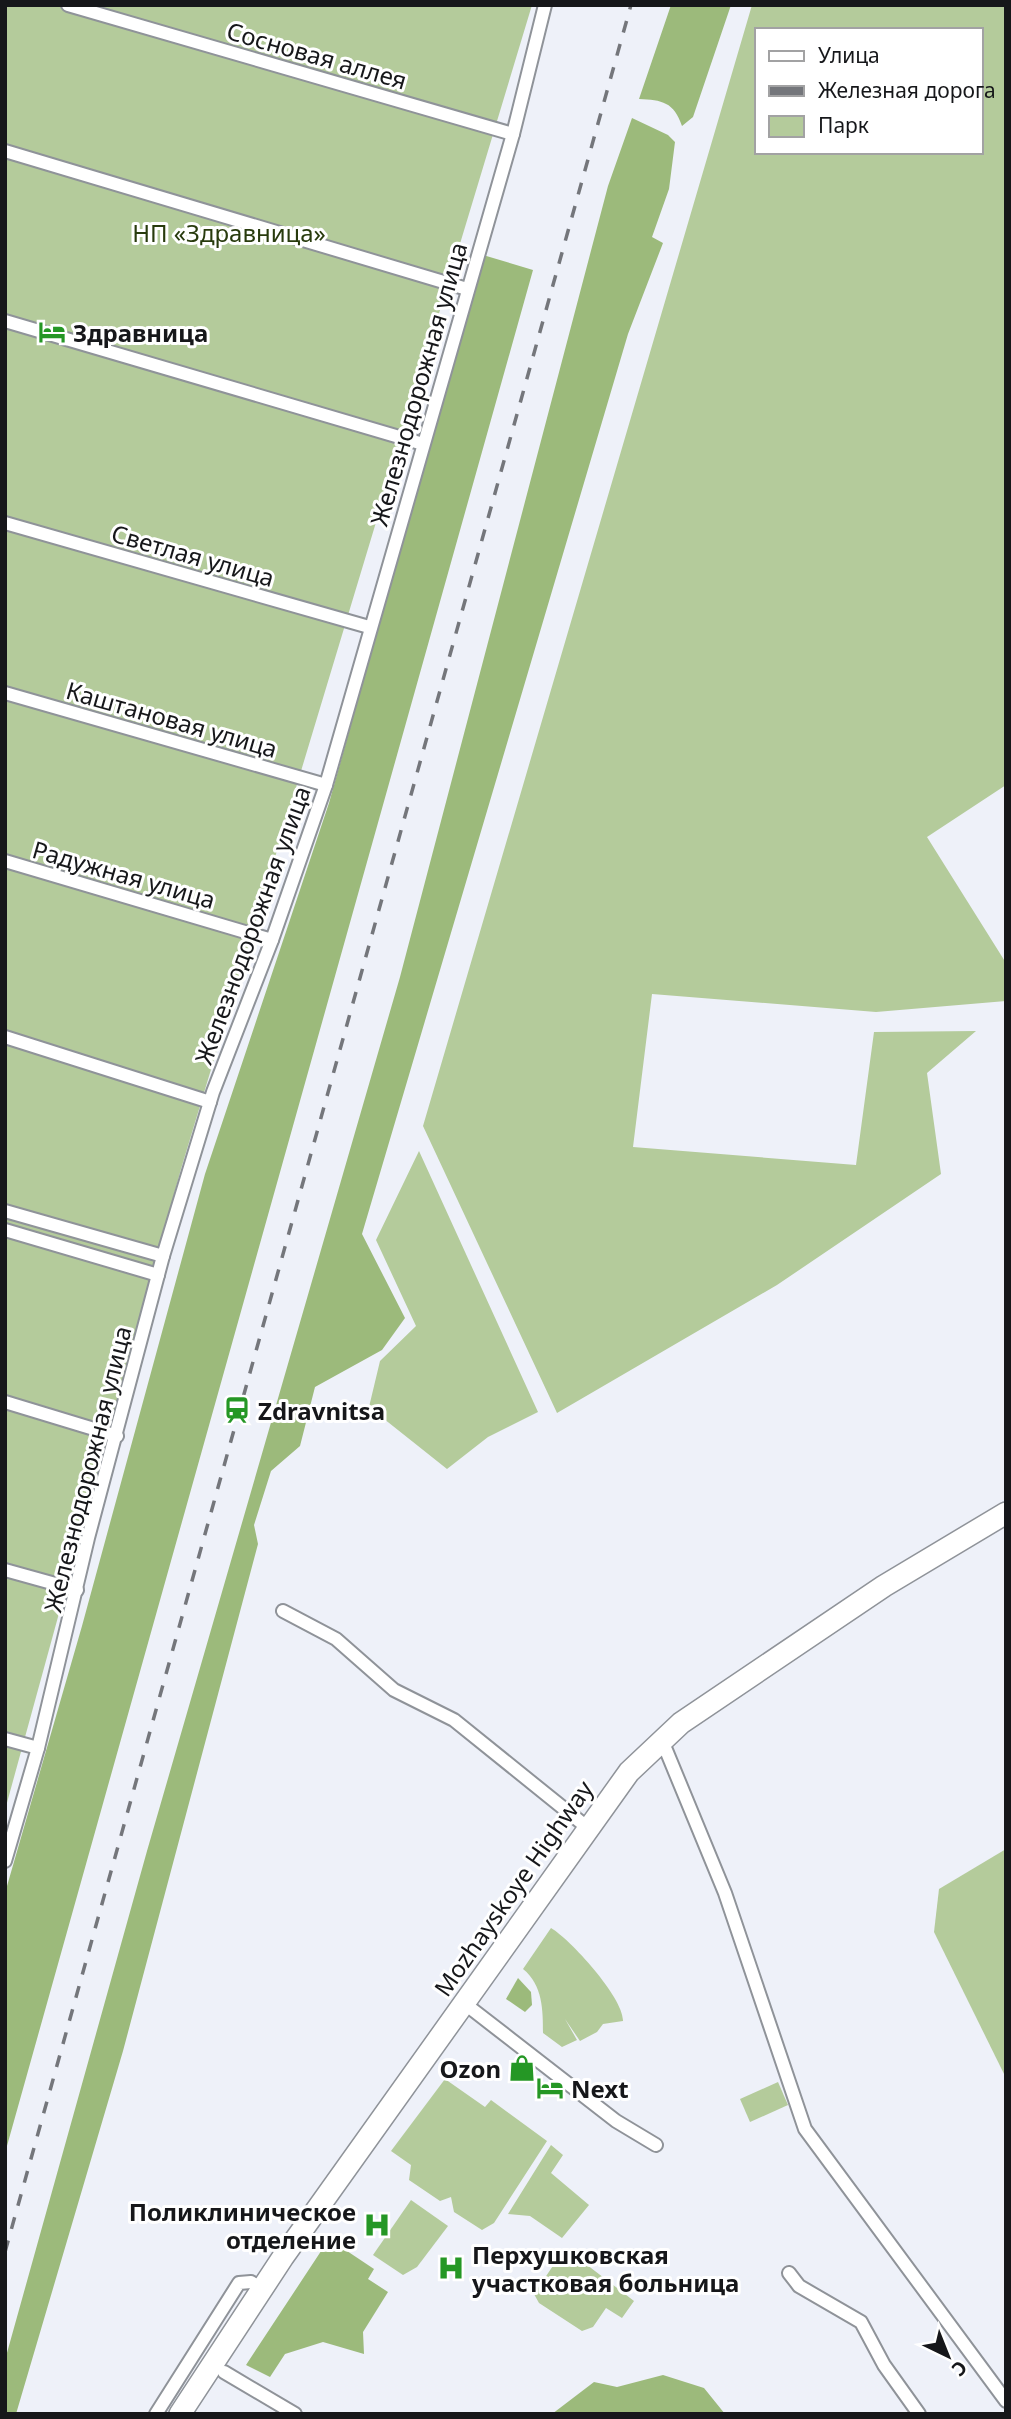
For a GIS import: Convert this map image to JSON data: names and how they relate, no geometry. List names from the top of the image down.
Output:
{
  "streets": {
    "main road": ["Mozhayskoye Highway"],
    "street": [
      "Сосновая аллея",
      "Железнодорожная улица",
      "Светлая улица",
      "Каштановая улица",
      "Радужная улица"
    ]
  },
  "crossings": [
    ["Сосновая аллея", "Железнодорожная улица"],
    ["Железнодорожная улица", "Светлая улица"],
    ["Железнодорожная улица", "Каштановая улица"],
    ["Железнодорожная улица", "Радужная улица"]
  ],
  "parks": ["НП «Здравница»"],
  "places": {
    "hotel": ["Здравница", "Next"],
    "station": ["Zdravnitsa"],
    "shop": ["Ozon"],
    "hospital": ["Поликлиническое отделение", "Перхушковская участковая больница"]
  },
  "legend": ["Улица", "Железная дорога", "Парк"],
  "north": "bottom right"
}
